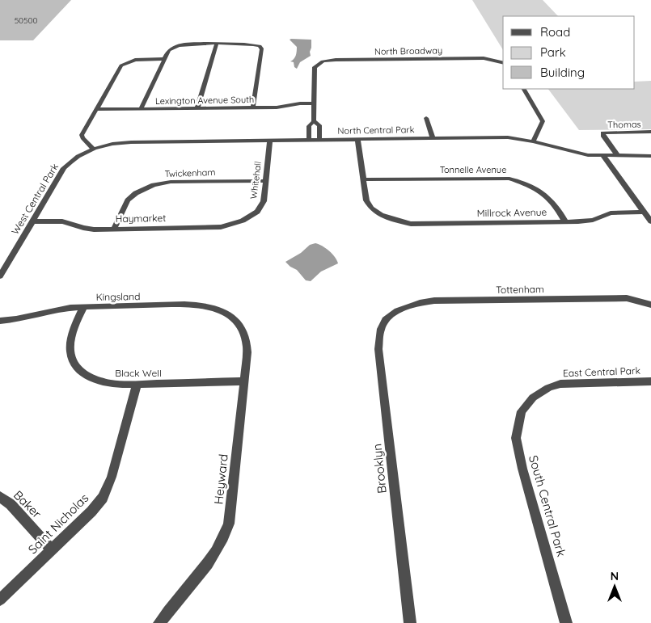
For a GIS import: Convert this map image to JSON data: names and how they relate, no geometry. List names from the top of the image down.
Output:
{
  "streets": {
    "street": [
      "North Broadway",
      "Lexington Avenue South",
      "Thomas",
      "North Central Park",
      "Tonnelle Avenue",
      "Twickenham",
      "Whitehall",
      "West Central Park",
      "Millrock Avenue",
      "Haymarket",
      "Tottenham",
      "Kingsland",
      "East Central Park",
      "Black Well",
      "Brooklyn",
      "Heyward",
      "Baker",
      "South Central Park",
      "Saint Nicholas"
    ]
  },
  "crossings": [
    ["North Broadway", "Lexington Avenue South"],
    ["Thomas", "North Central Park"],
    ["North Central Park", "Whitehall"],
    ["North Central Park", "West Central Park"],
    ["Tonnelle Avenue", "Millrock Avenue"],
    ["Twickenham", "Whitehall"],
    ["Twickenham", "Haymarket"],
    ["Whitehall", "Haymarket"],
    ["West Central Park", "Haymarket"],
    ["Tottenham", "Brooklyn"],
    ["Kingsland", "Black Well"],
    ["Kingsland", "Heyward"],
    ["East Central Park", "South Central Park"],
    ["Black Well", "Heyward"],
    ["Black Well", "Saint Nicholas"],
    ["Baker", "Saint Nicholas"]
  ],
  "house_numbers": ["50500"],
  "legend": ["Road", "Park", "Building"],
  "north": "top"
}
